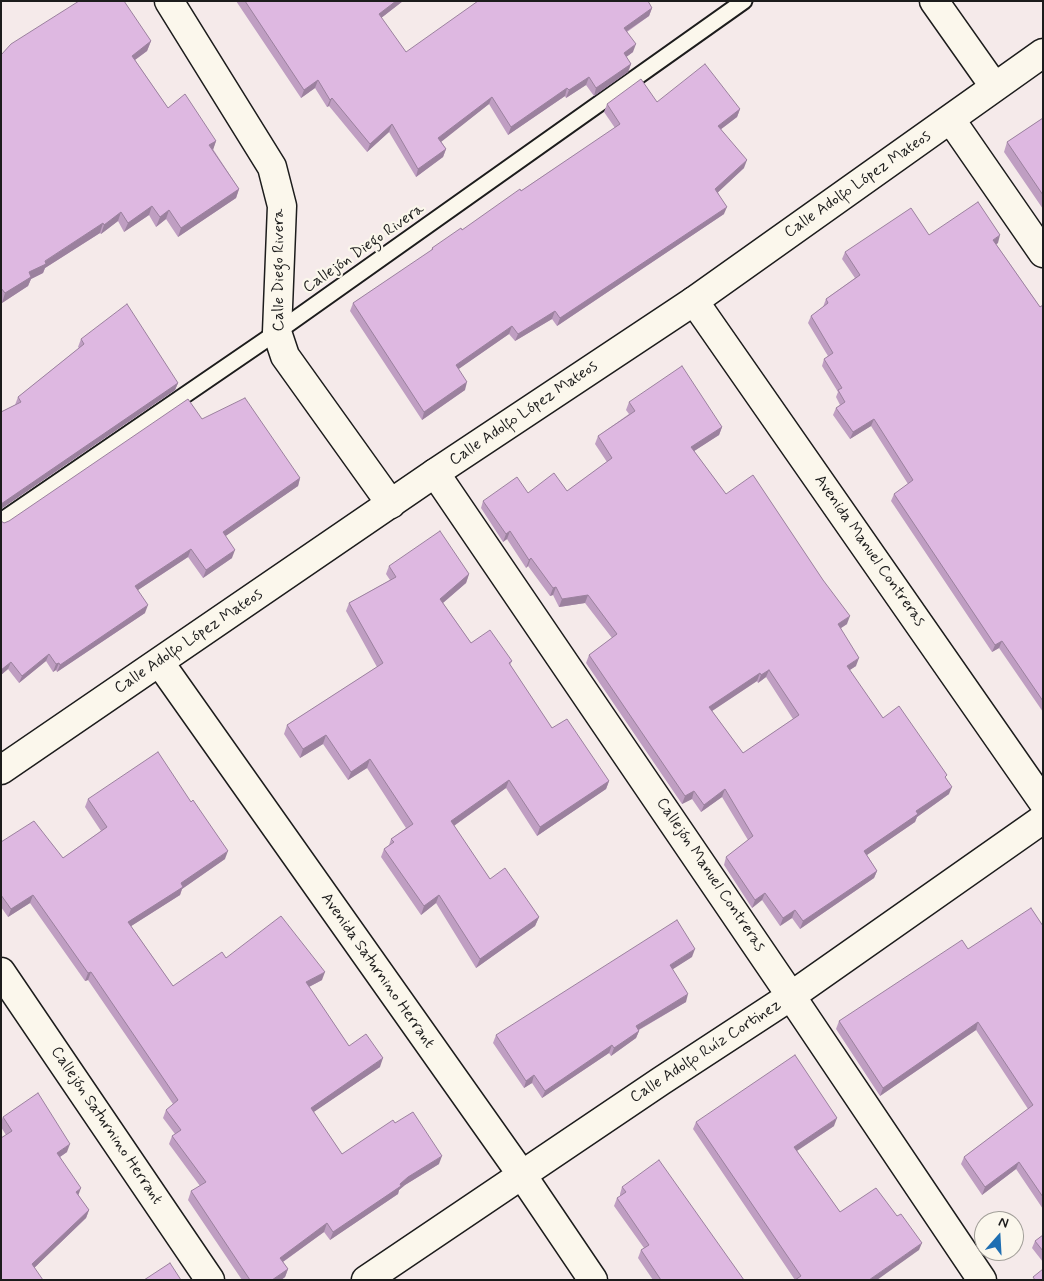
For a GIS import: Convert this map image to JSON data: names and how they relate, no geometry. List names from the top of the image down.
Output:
{
  "streets": {
    "street": [
      "Calle Adolfo López Mateos",
      "Calle Diego Rivera",
      "Avenida Manuel Contreras",
      "Callejón Manuel Contreras",
      "Avenida Saturnino Herrant",
      "Calle Adolfo Ruíz Cortinez",
      "Callejón Saturnino Herrant"
    ],
    "lane": ["Callejón Diego Rivera"]
  },
  "crossings": [
    ["Calle Adolfo López Mateos", "Calle Diego Rivera"],
    ["Calle Adolfo López Mateos", "Avenida Manuel Contreras"],
    ["Calle Adolfo López Mateos", "Callejón Manuel Contreras"],
    ["Calle Adolfo López Mateos", "Avenida Saturnino Herrant"],
    ["Callejón Diego Rivera", "Calle Diego Rivera"],
    ["Callejón Manuel Contreras", "Calle Adolfo Ruíz Cortinez"],
    ["Avenida Saturnino Herrant", "Calle Adolfo Ruíz Cortinez"]
  ],
  "north": "top"
}
